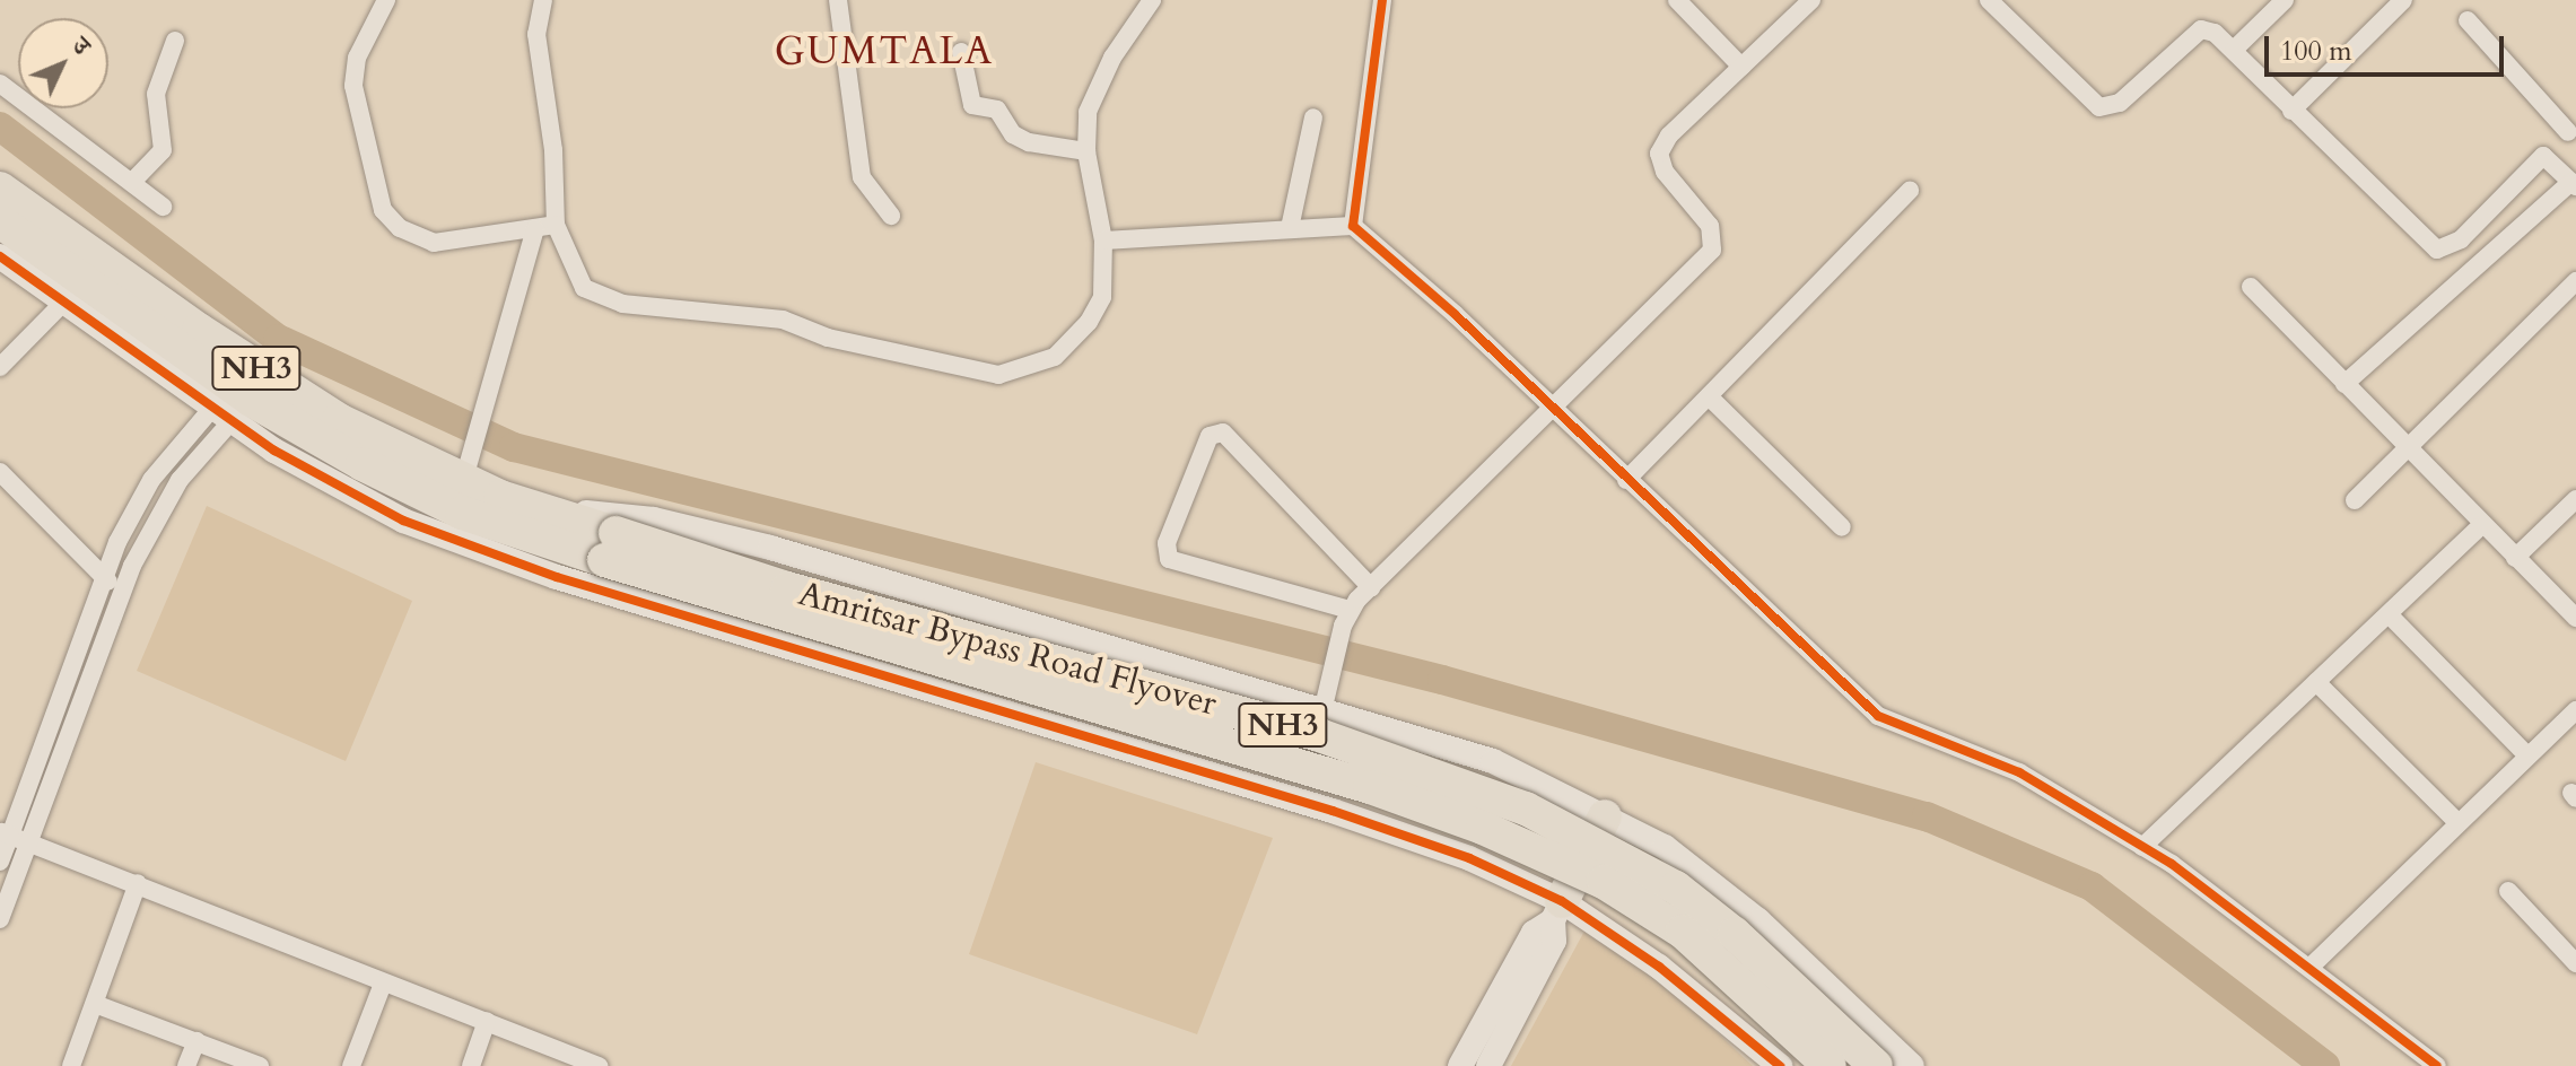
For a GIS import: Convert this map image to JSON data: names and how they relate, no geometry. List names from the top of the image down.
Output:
{
  "streets": {
    "highway": ["NH3", "Amritsar Bypass Road Flyover"]
  },
  "crossings": [
    ["NH3", "Amritsar Bypass Road Flyover"]
  ],
  "districts": ["GUMTALA"],
  "scale_bar": "100 m",
  "north": "top right"
}
